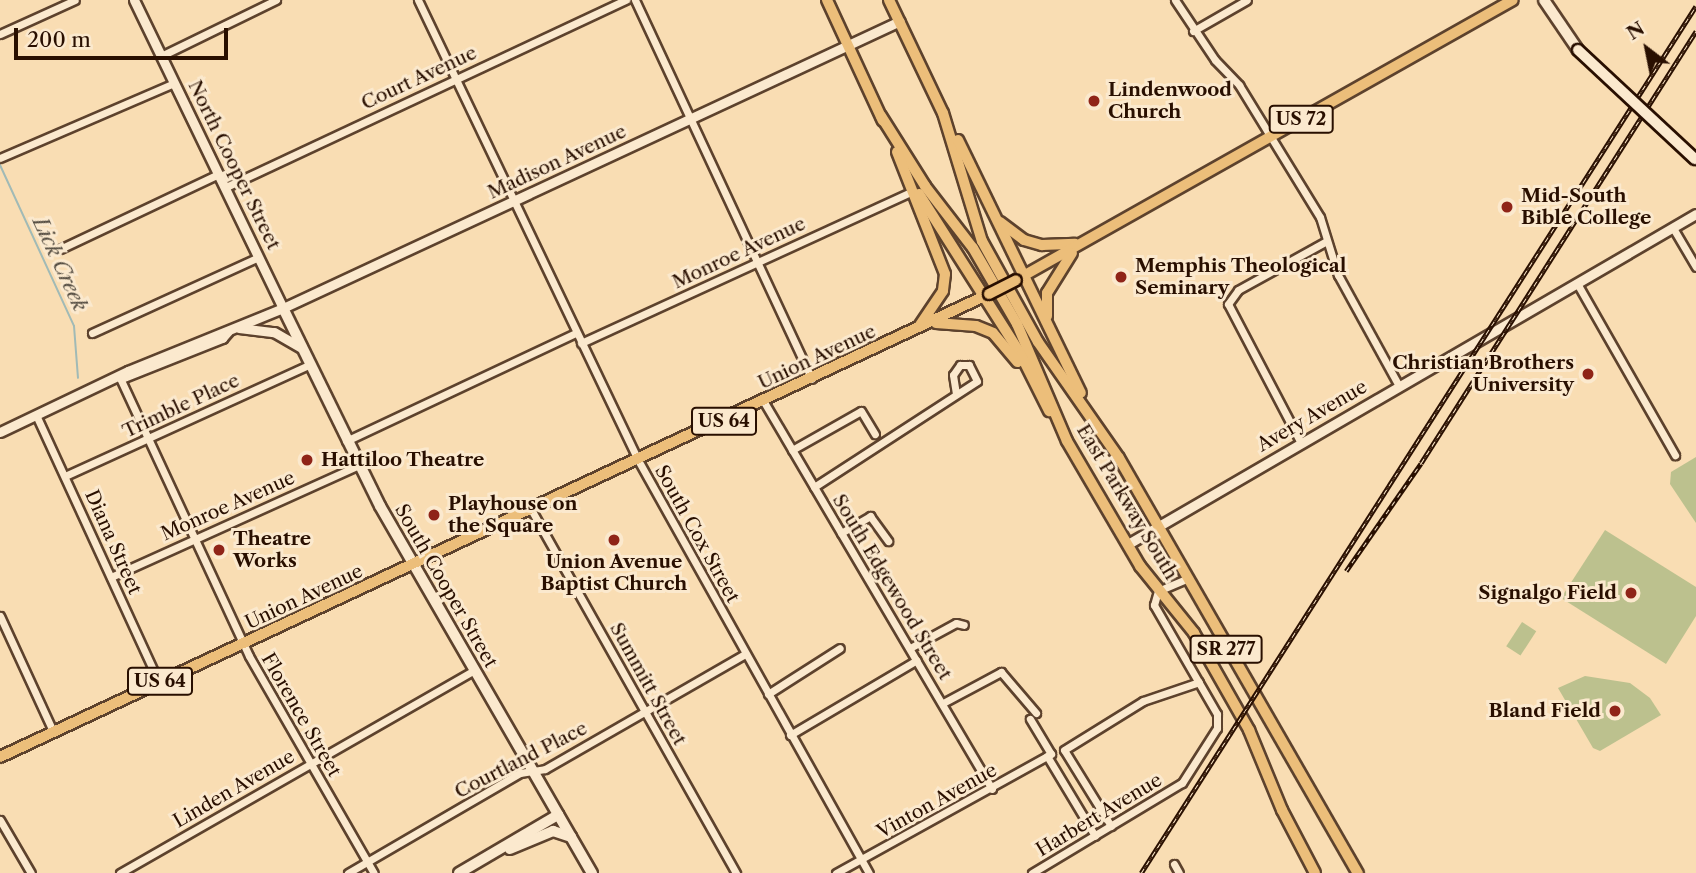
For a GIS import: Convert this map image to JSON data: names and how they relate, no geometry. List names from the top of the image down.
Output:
{
  "streets": {
    "main road": [
      "US 72",
      "Union Avenue",
      "US 64",
      "East Parkway South",
      "South Cooper Street",
      "SR 277"
    ],
    "street": [
      "Court Avenue",
      "Madison Avenue",
      "North Cooper Street",
      "Monroe Avenue",
      "Trimble Place",
      "Avery Avenue",
      "South Cox Street",
      "Diana Street",
      "South Edgewood Street",
      "Summitt Street",
      "Florence Street",
      "Courtland Place",
      "Linden Avenue",
      "Vinton Avenue",
      "Harbert Avenue"
    ]
  },
  "crossings": [
    ["Court Avenue", "North Cooper Street"],
    ["Court Avenue", "South Cox Street"],
    ["Madison Avenue", "North Cooper Street"],
    ["Madison Avenue", "US 64"],
    ["Madison Avenue", "South Cox Street"],
    ["Madison Avenue", "Diana Street"],
    ["Madison Avenue", "South Cooper Street"],
    ["Madison Avenue", "Florence Street"],
    ["North Cooper Street", "South Cooper Street"],
    ["Monroe Avenue", "US 64"],
    ["Monroe Avenue", "South Cox Street"],
    ["Monroe Avenue", "Diana Street"],
    ["Monroe Avenue", "South Cooper Street"],
    ["Monroe Avenue", "Florence Street"],
    ["Union Avenue", "US 64"],
    ["Union Avenue", "South Cox Street"],
    ["Union Avenue", "Diana Street"],
    ["Union Avenue", "South Cooper Street"],
    ["Union Avenue", "South Edgewood Street"],
    ["Union Avenue", "Summitt Street"],
    ["Union Avenue", "Florence Street"],
    ["Trimble Place", "Diana Street"],
    ["Trimble Place", "South Cooper Street"],
    ["Trimble Place", "Florence Street"],
    ["Avery Avenue", "East Parkway South"],
    ["US 64", "East Parkway South"],
    ["East Parkway South", "Harbert Avenue"],
    ["South Cox Street", "Courtland Place"],
    ["South Cox Street", "Vinton Avenue"],
    ["South Cooper Street", "Courtland Place"],
    ["South Cooper Street", "Linden Avenue"],
    ["South Edgewood Street", "Vinton Avenue"],
    ["Summitt Street", "Courtland Place"],
    ["Florence Street", "Courtland Place"],
    ["Florence Street", "Linden Avenue"]
  ],
  "water": ["Lick Creek"],
  "places": [
    "Lindenwood Church",
    "Mid-South Bible College",
    "Memphis Theological Seminary",
    "Christian Brothers University",
    "Hattiloo Theatre",
    "Playhouse on the Square",
    "Union Avenue Baptist Church",
    "Theatre Works",
    "Signalgo Field",
    "Bland Field"
  ],
  "scale_bar": "200 m",
  "north": "top left"
}
